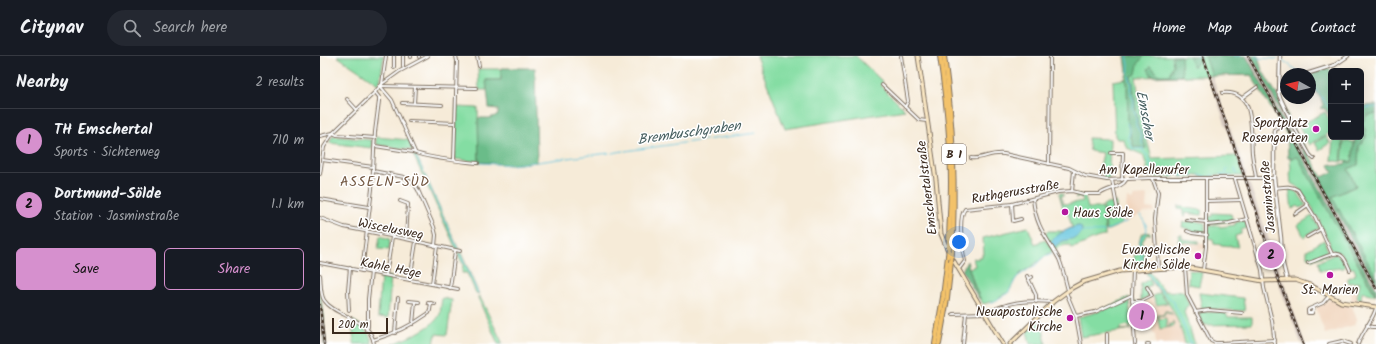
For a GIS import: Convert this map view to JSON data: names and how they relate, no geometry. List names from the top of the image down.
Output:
{
  "streets": {
    "highway": ["B 1"],
    "main road": ["Emschertalstraße"],
    "street": [
      "Am Kapellenufer",
      "Ruthgerusstraße",
      "Jasminstraße",
      "Wiscelusweg",
      "Kahle Hege"
    ]
  },
  "crossings": [
    ["Am Kapellenufer", "Ruthgerusstraße"],
    ["Am Kapellenufer", "Jasminstraße"],
    ["Emschertalstraße", "Ruthgerusstraße"]
  ],
  "districts": ["ASSELN-SÜD"],
  "water": ["Emscher", "Brembuschgraben"],
  "places": [
    "Sportplatz Rosengarten",
    "Haus Sölde",
    "Evangelische Kirche Sölde",
    "St. Marien",
    "Neuapostolische Kirche"
  ],
  "scale_bar": "200 m",
  "north": "left",
  "page": {
    "header": "Citynav",
    "search": "Search here",
    "nav": [
      "Home",
      "Map",
      "About",
      "Contact"
    ],
    "heading": ["Nearby", "2 results"],
    "map_buttons": ["+", "−"],
    "list": [
      {
        "mark": "1",
        "name": "TH Emschertal",
        "note": "Sports · Sichterweg",
        "value": "710 m"
      },
      {
        "mark": "2",
        "name": "Dortmund-Sölde",
        "note": "Station · Jasminstraße",
        "value": "1.1 km"
      }
    ],
    "buttons": ["Save", "Share"],
    "pins": ["2", "1"],
    "scale": "200 m"
  }
}
